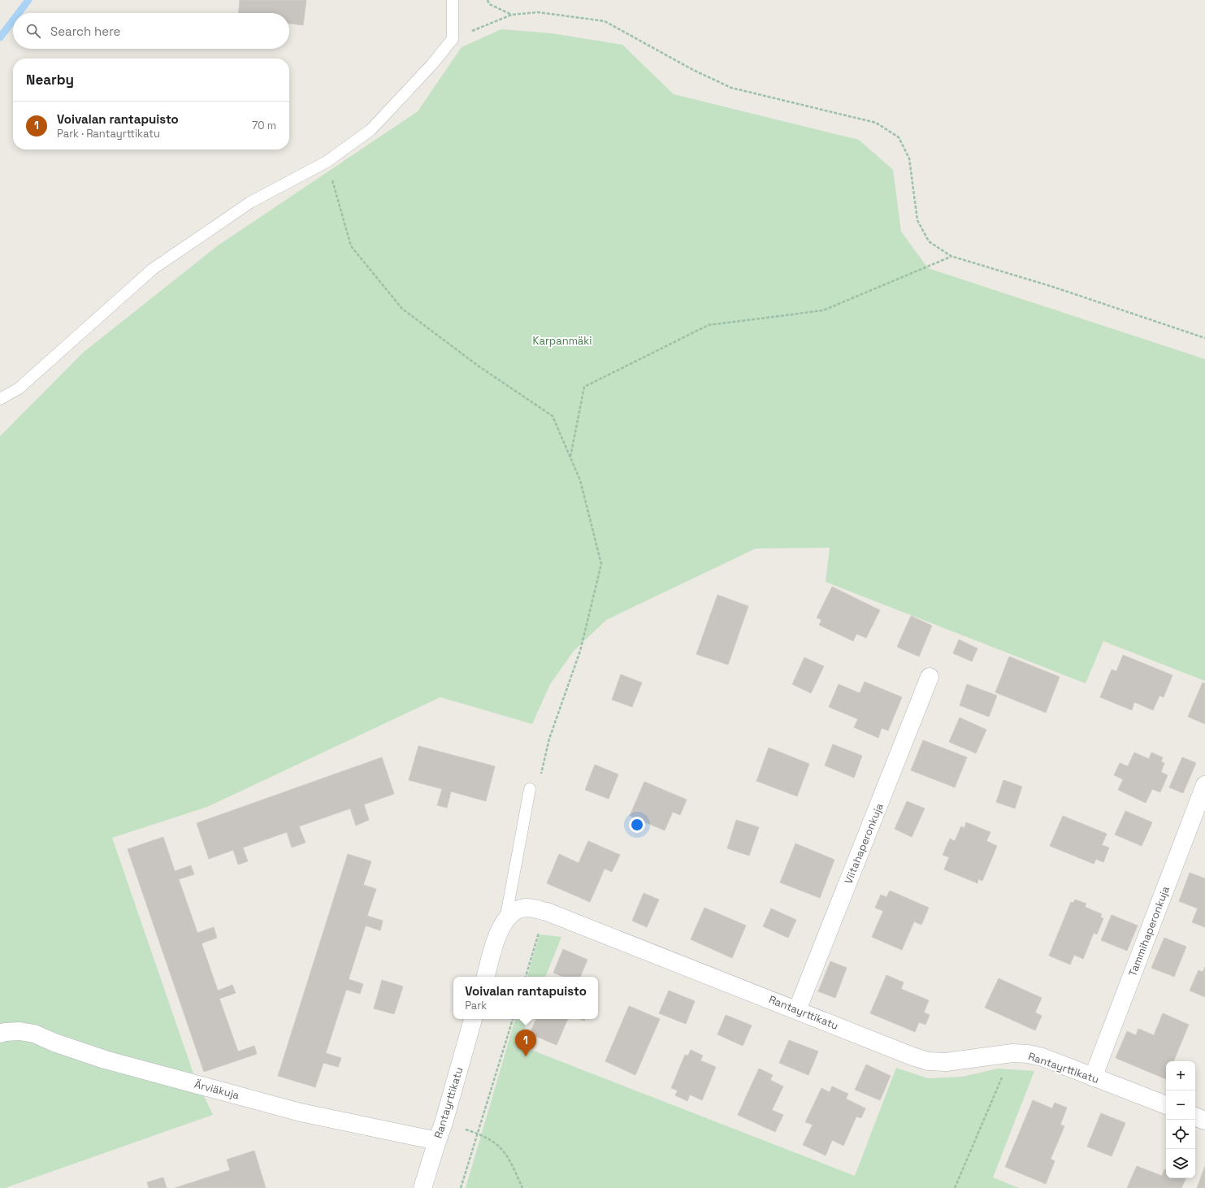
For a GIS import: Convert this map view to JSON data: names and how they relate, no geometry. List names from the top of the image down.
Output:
{
  "streets": {
    "street": [
      "Viitahaperonkuja",
      "Tammihaperonkuja",
      "Rantayrttikatu",
      "Ärviäkuja"
    ]
  },
  "crossings": [
    ["Viitahaperonkuja", "Rantayrttikatu"],
    ["Tammihaperonkuja", "Rantayrttikatu"],
    ["Rantayrttikatu", "Ärviäkuja"]
  ],
  "parks": ["Karpanmäki"],
  "page": {
    "search": "Search here",
    "heading": "Nearby",
    "list": [
      {
        "mark": "1",
        "name": "Voivalan rantapuisto",
        "note": "Park · Rantayrttikatu",
        "value": "70 m"
      }
    ],
    "popup": ["Voivalan rantapuisto", "Park"],
    "pins": "1",
    "map_buttons": ["+", "−"]
  }
}
